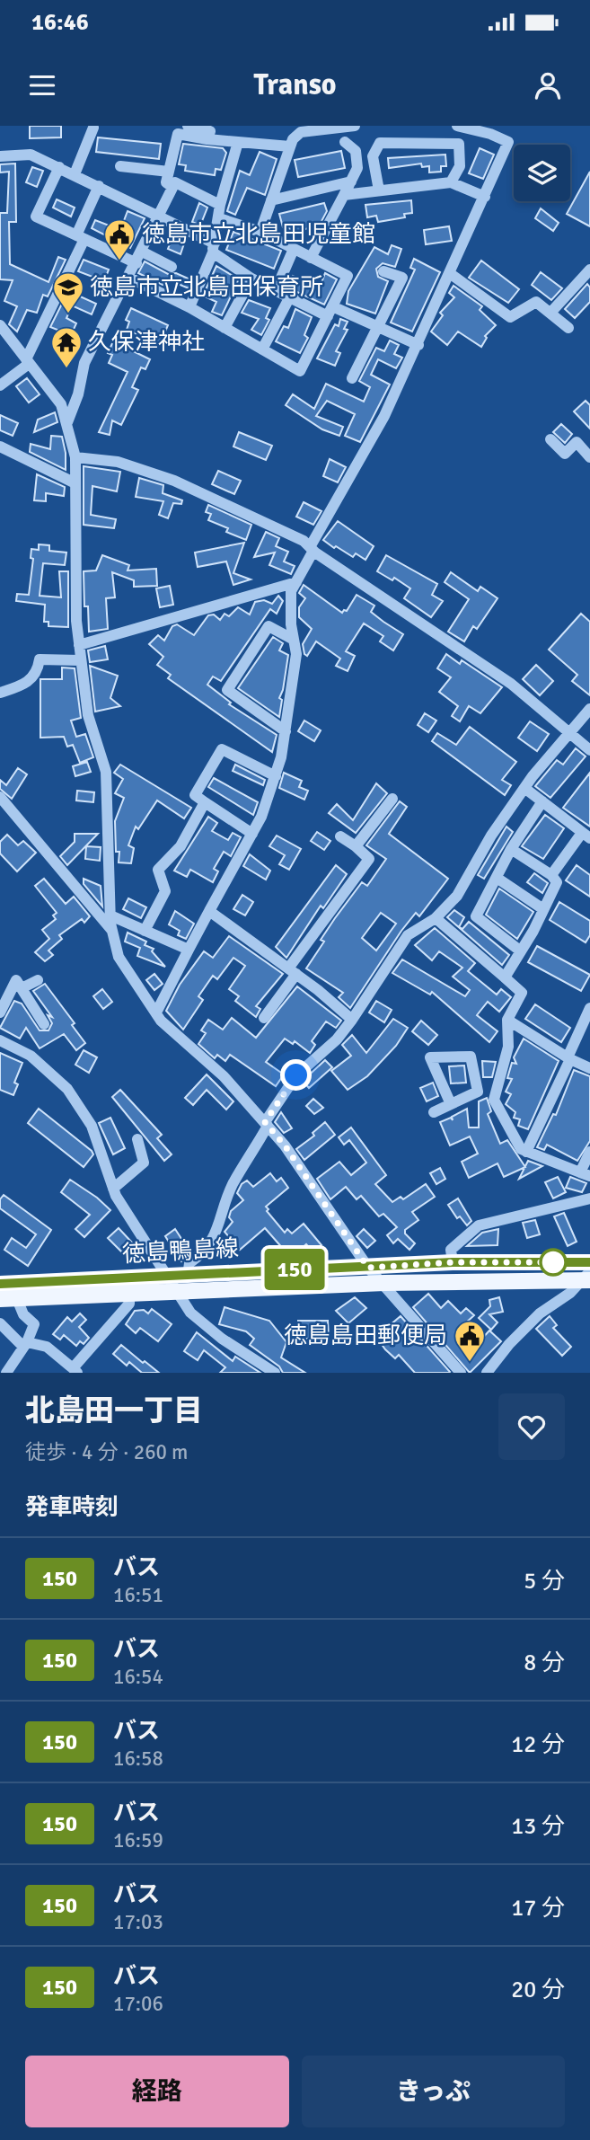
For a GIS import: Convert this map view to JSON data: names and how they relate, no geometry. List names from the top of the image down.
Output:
{
  "streets": {
    "main road": ["徳島鴨島線"]
  },
  "places": {
    "public building": ["徳島市立北島田児童館", "徳島島田郵便局"],
    "school or university": ["徳島市立北島田保育所"],
    "temple": ["久保津神社"]
  },
  "lines": ["bus line 150"],
  "page": {
    "status": "16:46",
    "header": "Transo",
    "on_map": "150",
    "heading": [
      ["北島田一丁目", "徒歩 · 4 分 · 260 m"],
      "発車時刻"
    ],
    "list": [
      {
        "mark": "150",
        "name": "バス",
        "note": "16:51",
        "value": "5 分"
      },
      {
        "mark": "150",
        "name": "バス",
        "note": "16:54",
        "value": "8 分"
      },
      {
        "mark": "150",
        "name": "バス",
        "note": "16:58",
        "value": "12 分"
      },
      {
        "mark": "150",
        "name": "バス",
        "note": "16:59",
        "value": "13 分"
      },
      {
        "mark": "150",
        "name": "バス",
        "note": "17:03",
        "value": "17 分"
      },
      {
        "mark": "150",
        "name": "バス",
        "note": "17:06",
        "value": "20 分"
      }
    ],
    "buttons": ["経路", "きっぷ"]
  }
}
